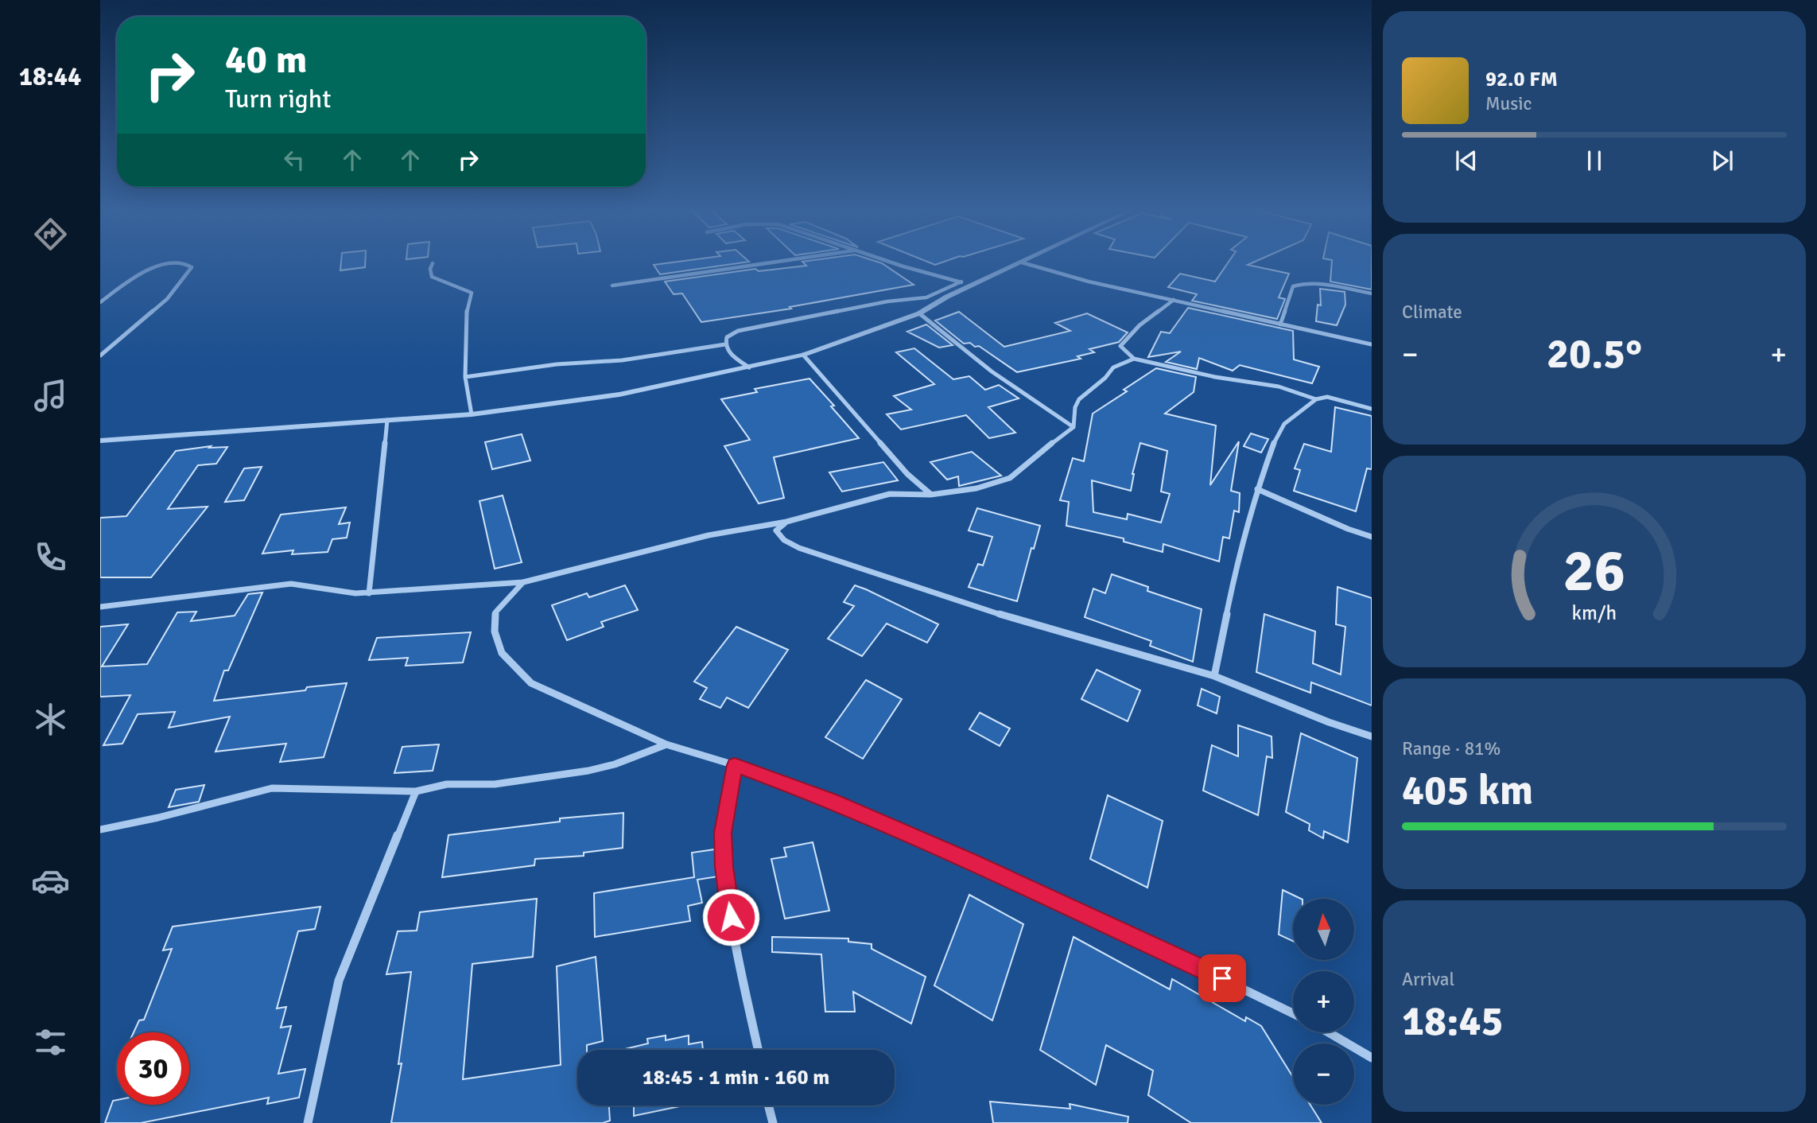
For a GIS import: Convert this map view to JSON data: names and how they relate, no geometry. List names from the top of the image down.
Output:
{
  "north": "top",
  "page": {
    "tabs": "18:44",
    "turn": ["40 m", "Turn right"],
    "song": ["92.0 FM", "Music"],
    "tile": [
      "Climate",
      ["Range · 81%", "405 km"],
      ["Arrival", "18:45"]
    ],
    "heat": ["−", "20.5°", "+"],
    "map_buttons": ["+", "−"],
    "limit": "30",
    "trip": "18:45 · 1 min · 160 m",
    "gauge": ["26", "km/h"]
  }
}
